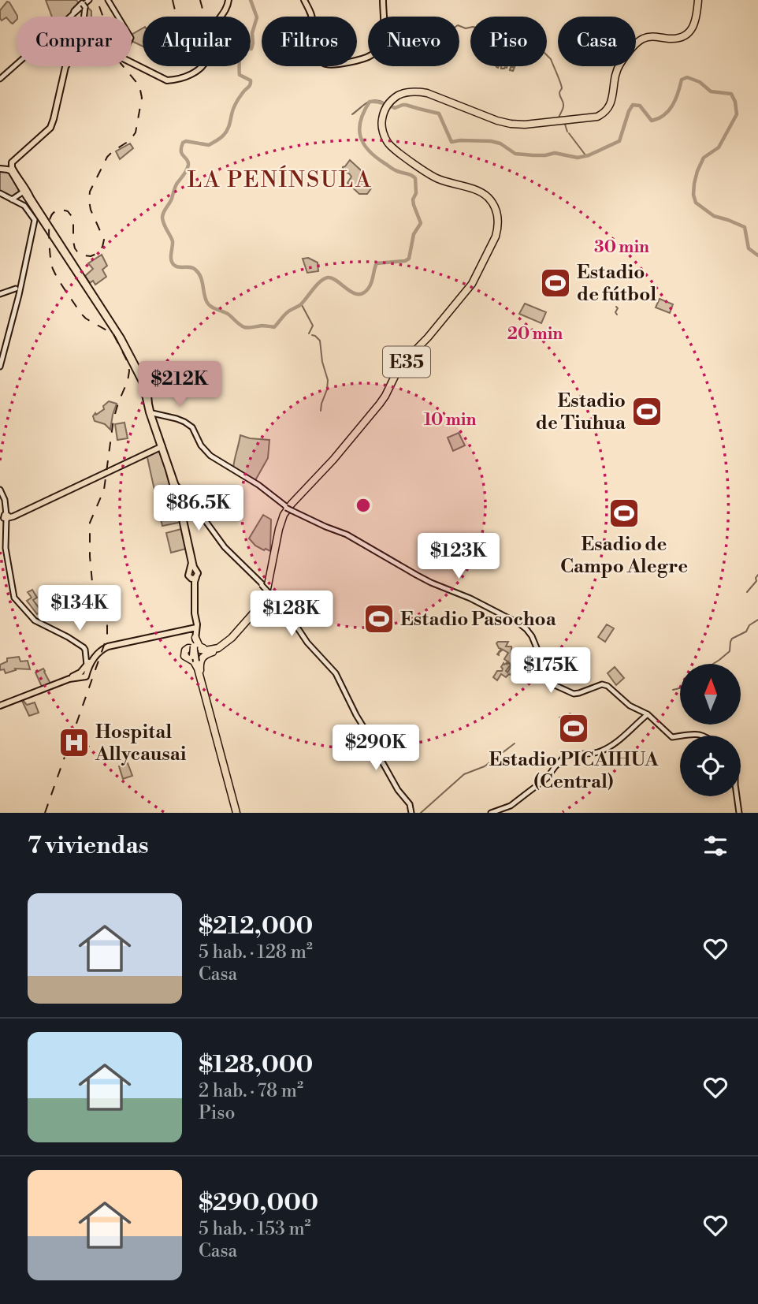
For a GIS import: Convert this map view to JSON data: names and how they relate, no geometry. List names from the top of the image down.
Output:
{
  "streets": {
    "highway": ["E35"]
  },
  "districts": ["LA PENÍNSULA"],
  "places": {
    "sports": [
      "Estadio de fútbol",
      "Estadio de Tiuhua",
      "Esadio de Campo Alegre",
      "Estadio Pasochoa",
      "Estadio PICAIHUA (Central)"
    ],
    "hospital": ["Hospital Allycausai"]
  },
  "north": "top",
  "page": {
    "chip": [
      "Comprar",
      "Alquilar",
      "Filtros",
      "Nuevo",
      "Piso",
      "Casa"
    ],
    "price": [
      "$212K",
      "$86.5K",
      "$123K",
      "$134K",
      "$128K",
      "$175K",
      "$290K"
    ],
    "heading": "7 viviendas",
    "list": [
      {
        "name": "$212,000",
        "note": "5 hab. · 128 m² · Casa"
      },
      {
        "name": "$128,000",
        "note": "2 hab. · 78 m² · Piso"
      },
      {
        "name": "$290,000",
        "note": "5 hab. · 153 m² · Casa"
      }
    ]
  },
  "rings": ["30 min", "20 min", "10 min"]
}
